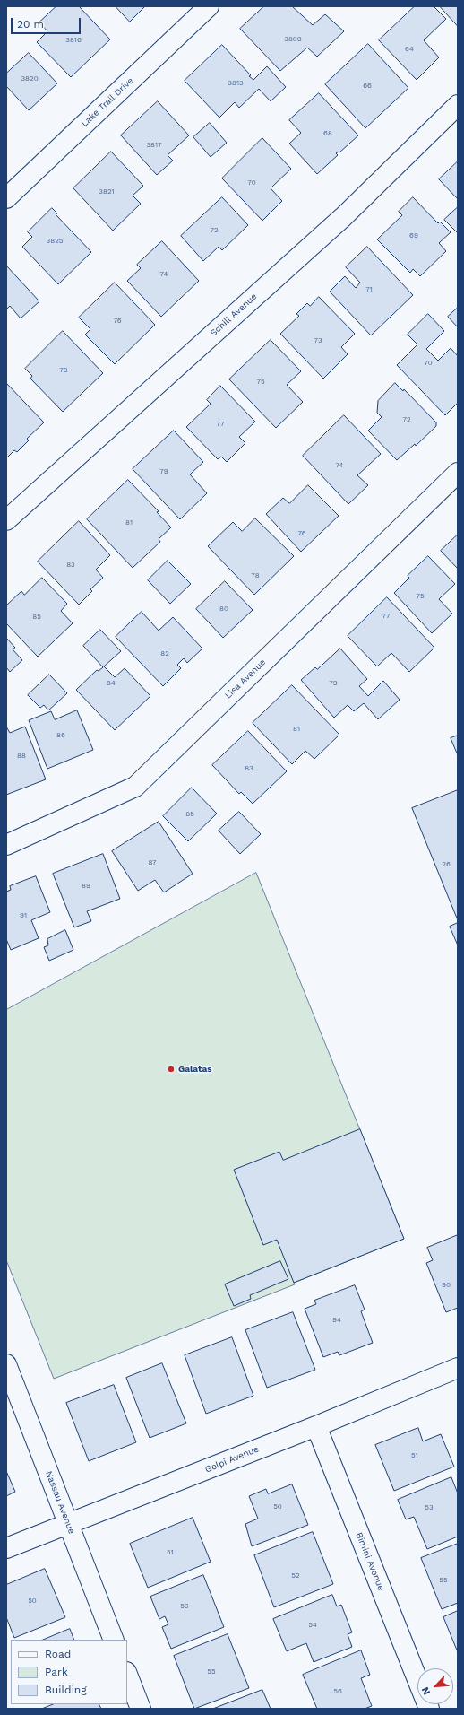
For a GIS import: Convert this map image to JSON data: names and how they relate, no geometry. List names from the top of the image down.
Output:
{
  "streets": {
    "street": [
      "Lake Trail Drive",
      "Schill Avenue",
      "Lisa Avenue",
      "Gelpi Avenue",
      "Nassau Avenue",
      "Bimini Avenue"
    ]
  },
  "crossings": [
    ["Gelpi Avenue", "Nassau Avenue"],
    ["Gelpi Avenue", "Bimini Avenue"]
  ],
  "places": ["Galatas"],
  "house_numbers": [
    "3809",
    "3816",
    "64",
    "3820",
    "3813",
    "66",
    "68",
    "3817",
    "70",
    "3821",
    "72",
    "69",
    "3825",
    "74",
    "71",
    "76",
    "73",
    "70",
    "78",
    "75",
    "72",
    "77",
    "74",
    "79",
    "81",
    "76",
    "83",
    "78",
    "75",
    "80",
    "77",
    "85",
    "82",
    "84",
    "79",
    "81",
    "86",
    "88",
    "83",
    "85",
    "87",
    "26",
    "89",
    "91",
    "90",
    "94",
    "51",
    "50",
    "53",
    "51",
    "52",
    "55",
    "50",
    "53",
    "54",
    "55",
    "56"
  ],
  "legend": ["Road", "Park", "Building"],
  "scale_bar": "20 m",
  "north": "bottom left"
}
